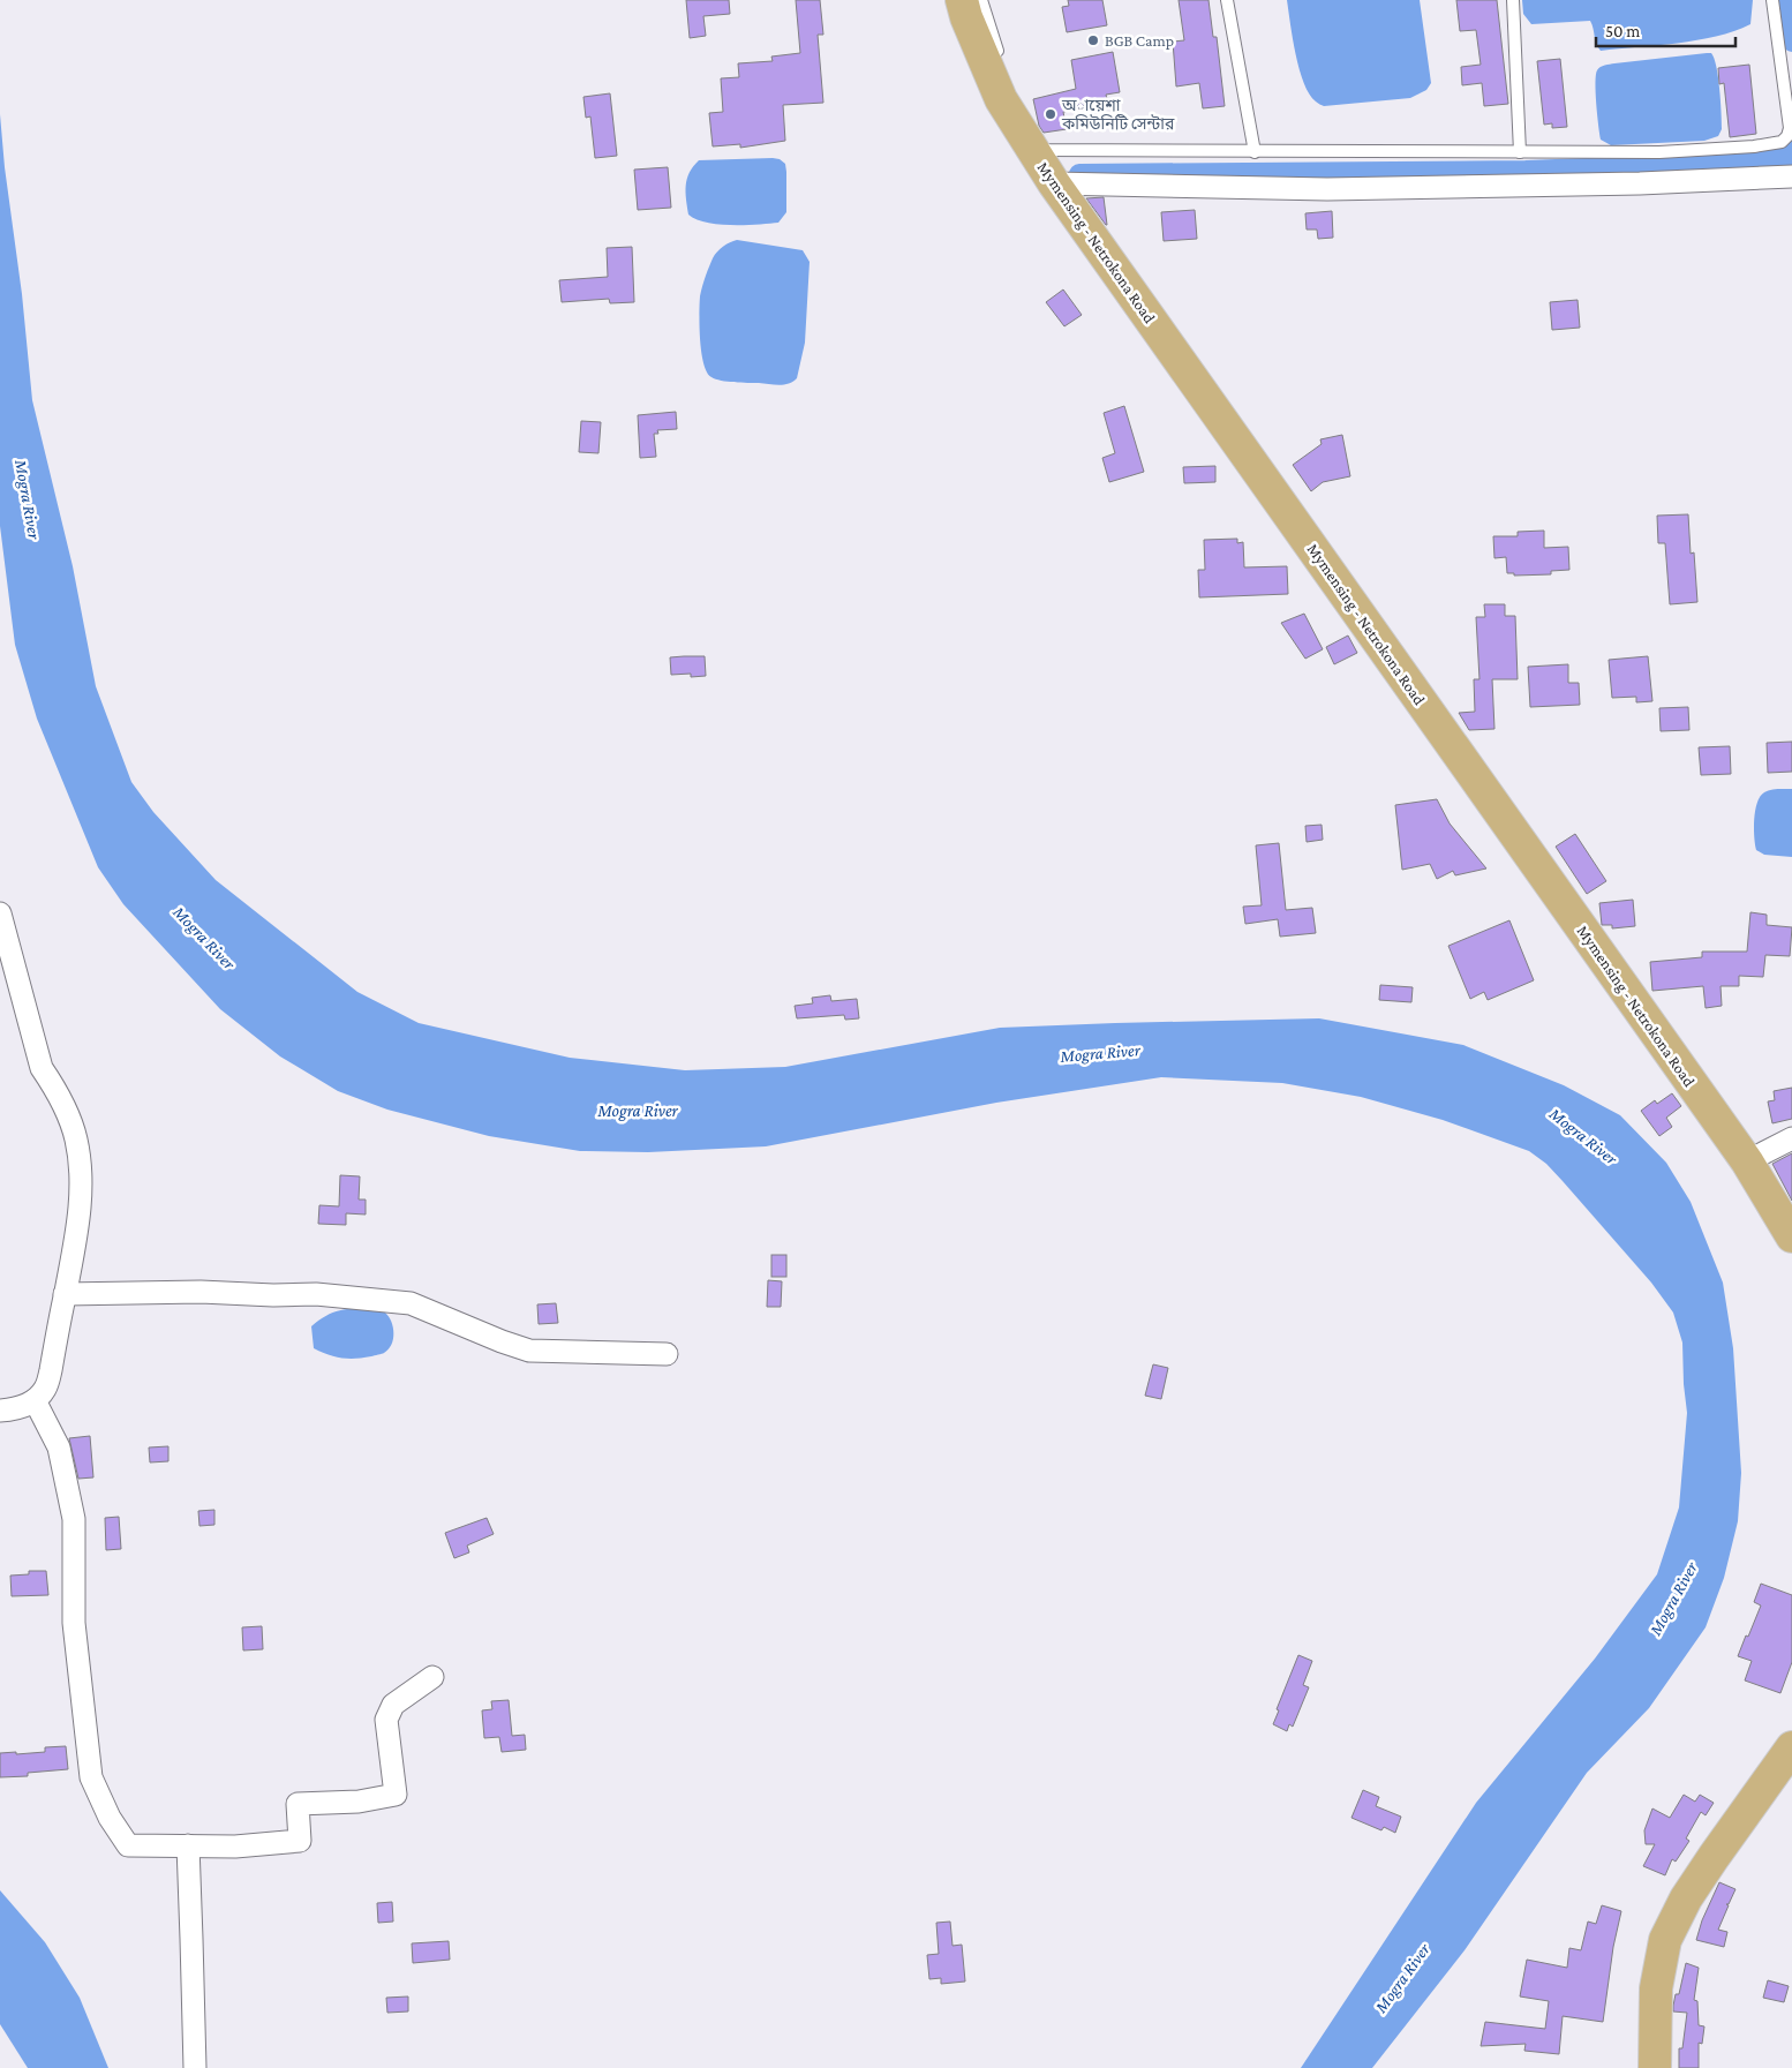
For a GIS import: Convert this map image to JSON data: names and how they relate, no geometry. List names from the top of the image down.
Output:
{
  "streets": {
    "main road": ["Mymensing - Netrokona Road"]
  },
  "water": ["Mogra River"],
  "places": ["BGB Camp", "অায়েশা কমিউনিটি সেন্টার"],
  "scale_bar": "50 m"
}
